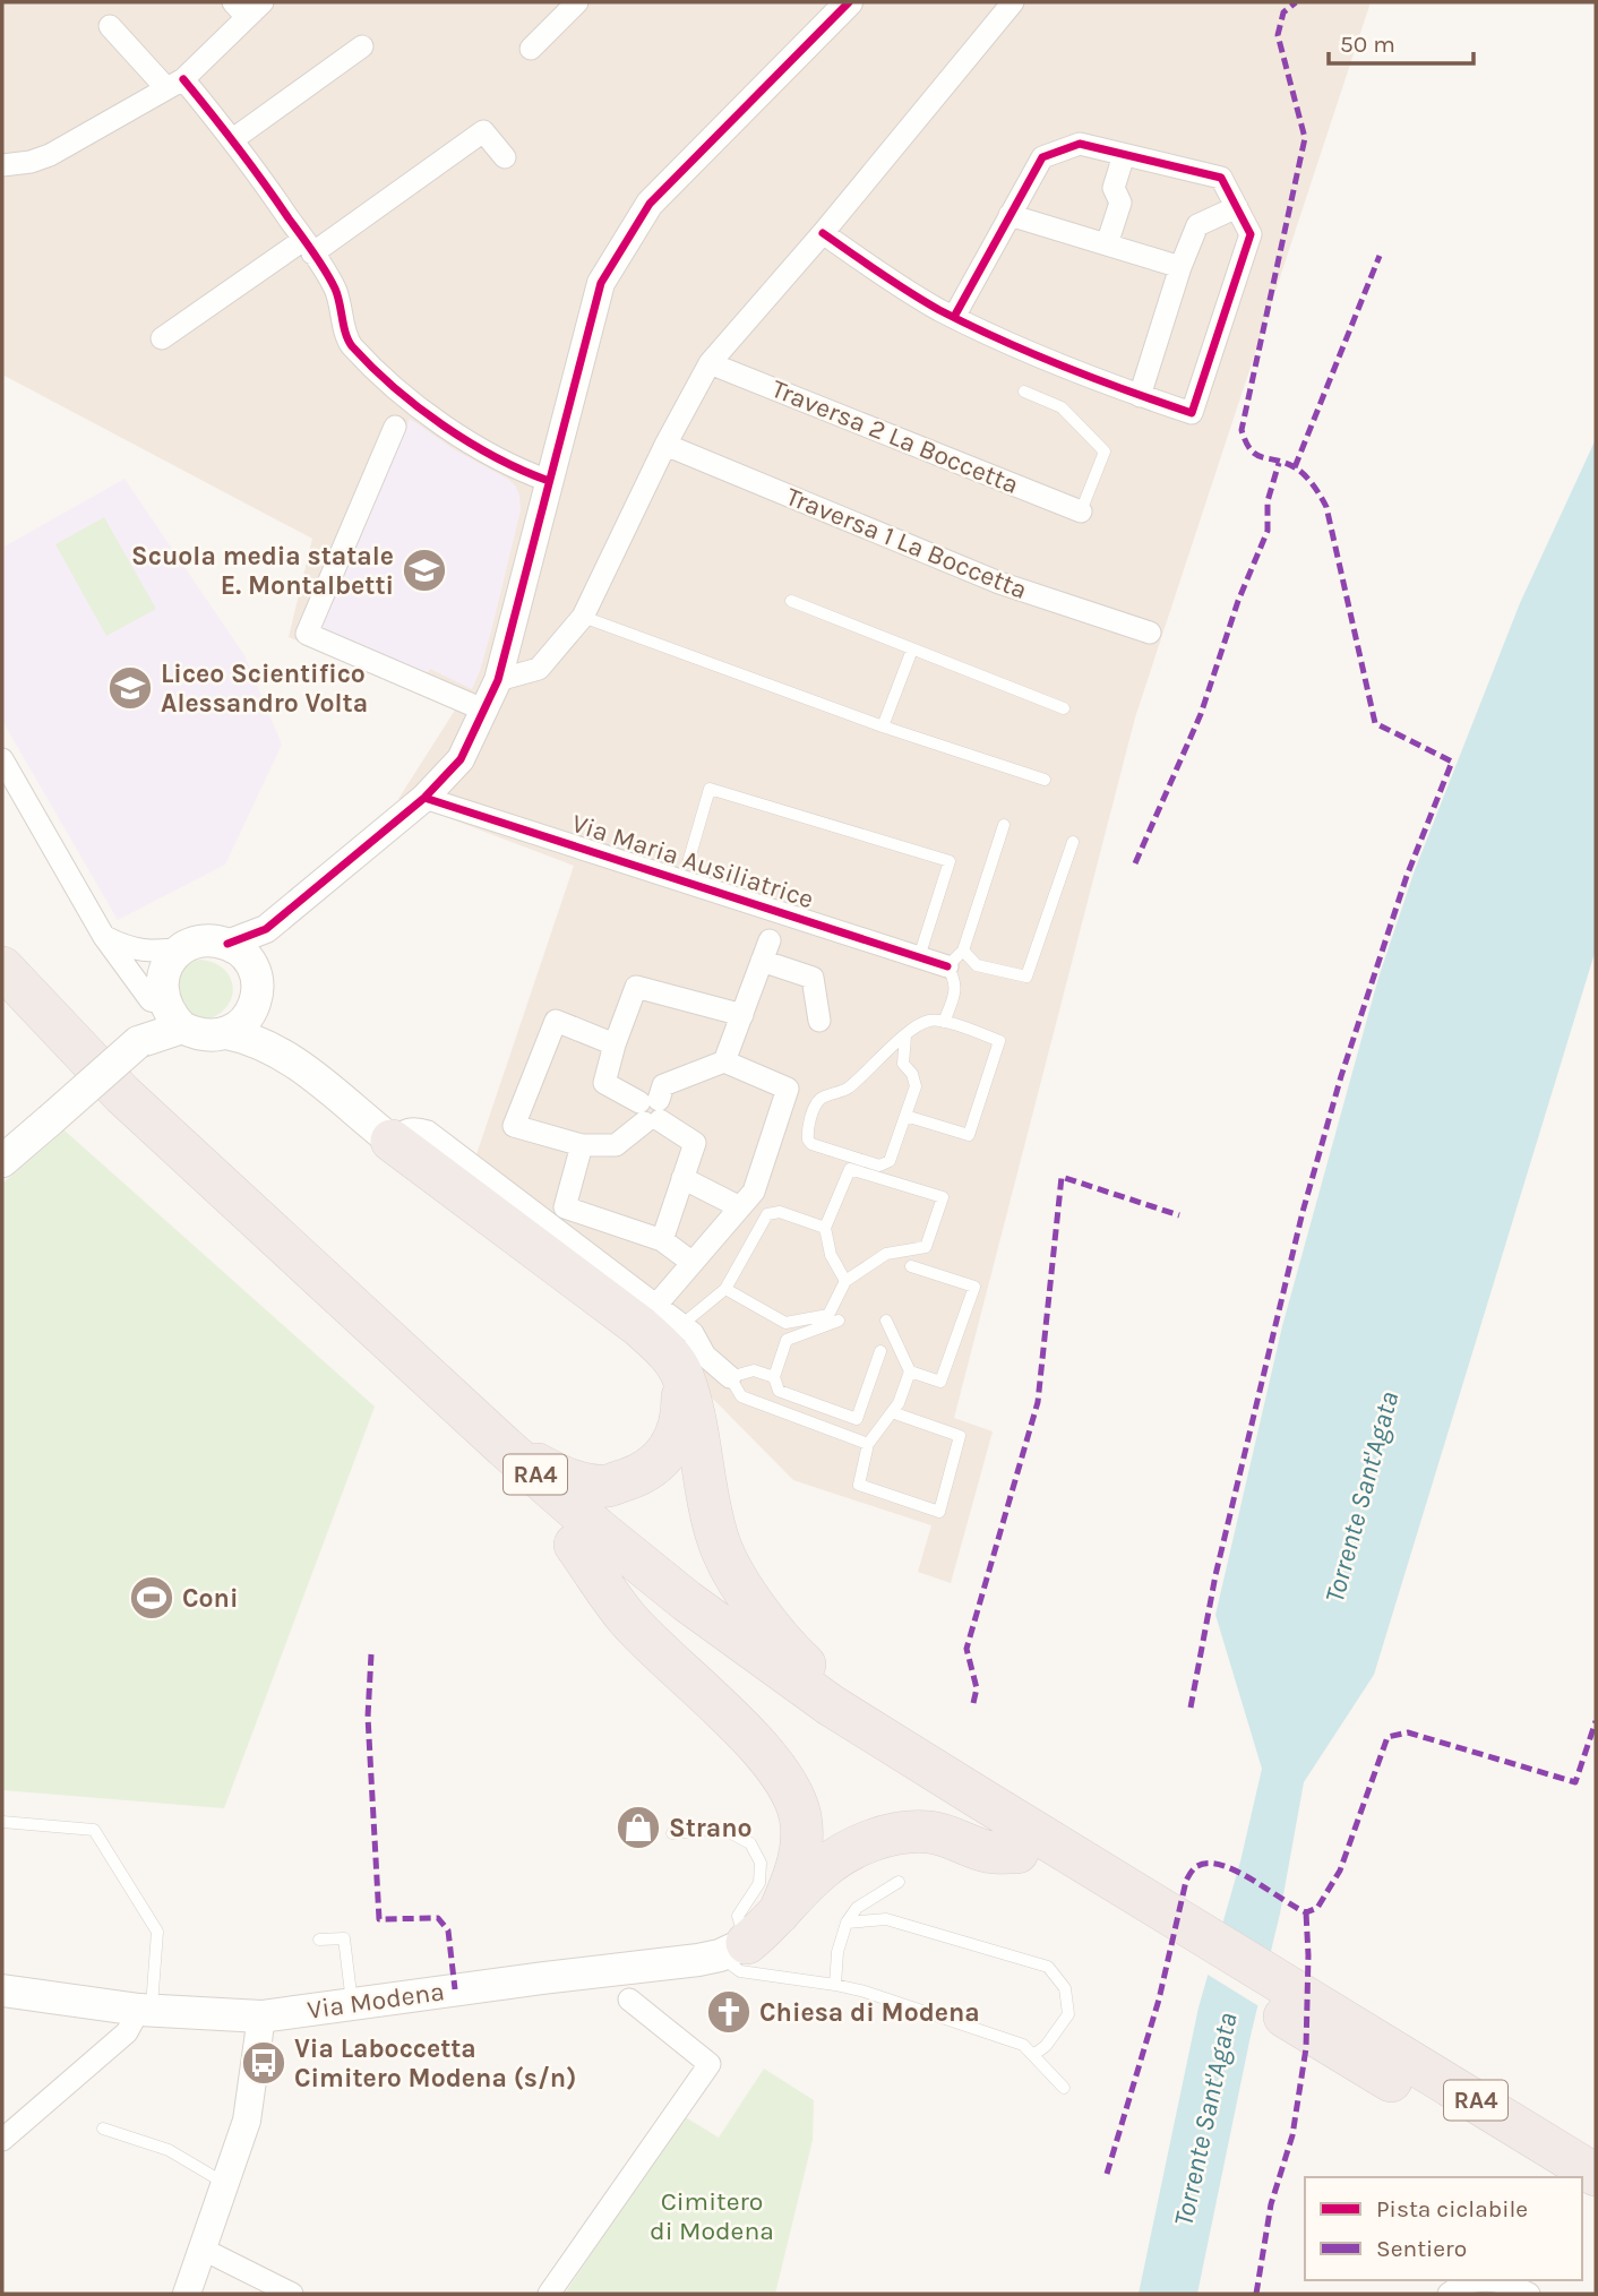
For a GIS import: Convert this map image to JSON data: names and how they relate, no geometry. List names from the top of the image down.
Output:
{
  "streets": {
    "highway": ["RA4"],
    "main road": ["Via Modena"],
    "street": ["Traversa 2 La Boccetta", "Traversa 1 La Boccetta", "Via Maria Ausiliatrice"]
  },
  "water": ["Torrente Sant'Agata"],
  "parks": ["Cimitero di Modena"],
  "places": {
    "school or university": ["Scuola media statale E. Montalbetti", "Liceo Scientifico Alessandro Volta"],
    "sports": ["Coni"],
    "shop": ["Strano"],
    "church": ["Chiesa di Modena"],
    "bus stop": ["Via Laboccetta Cimitero Modena (s/n)"]
  },
  "legend": ["Pista ciclabile", "Sentiero"],
  "scale_bar": "50 m"
}
